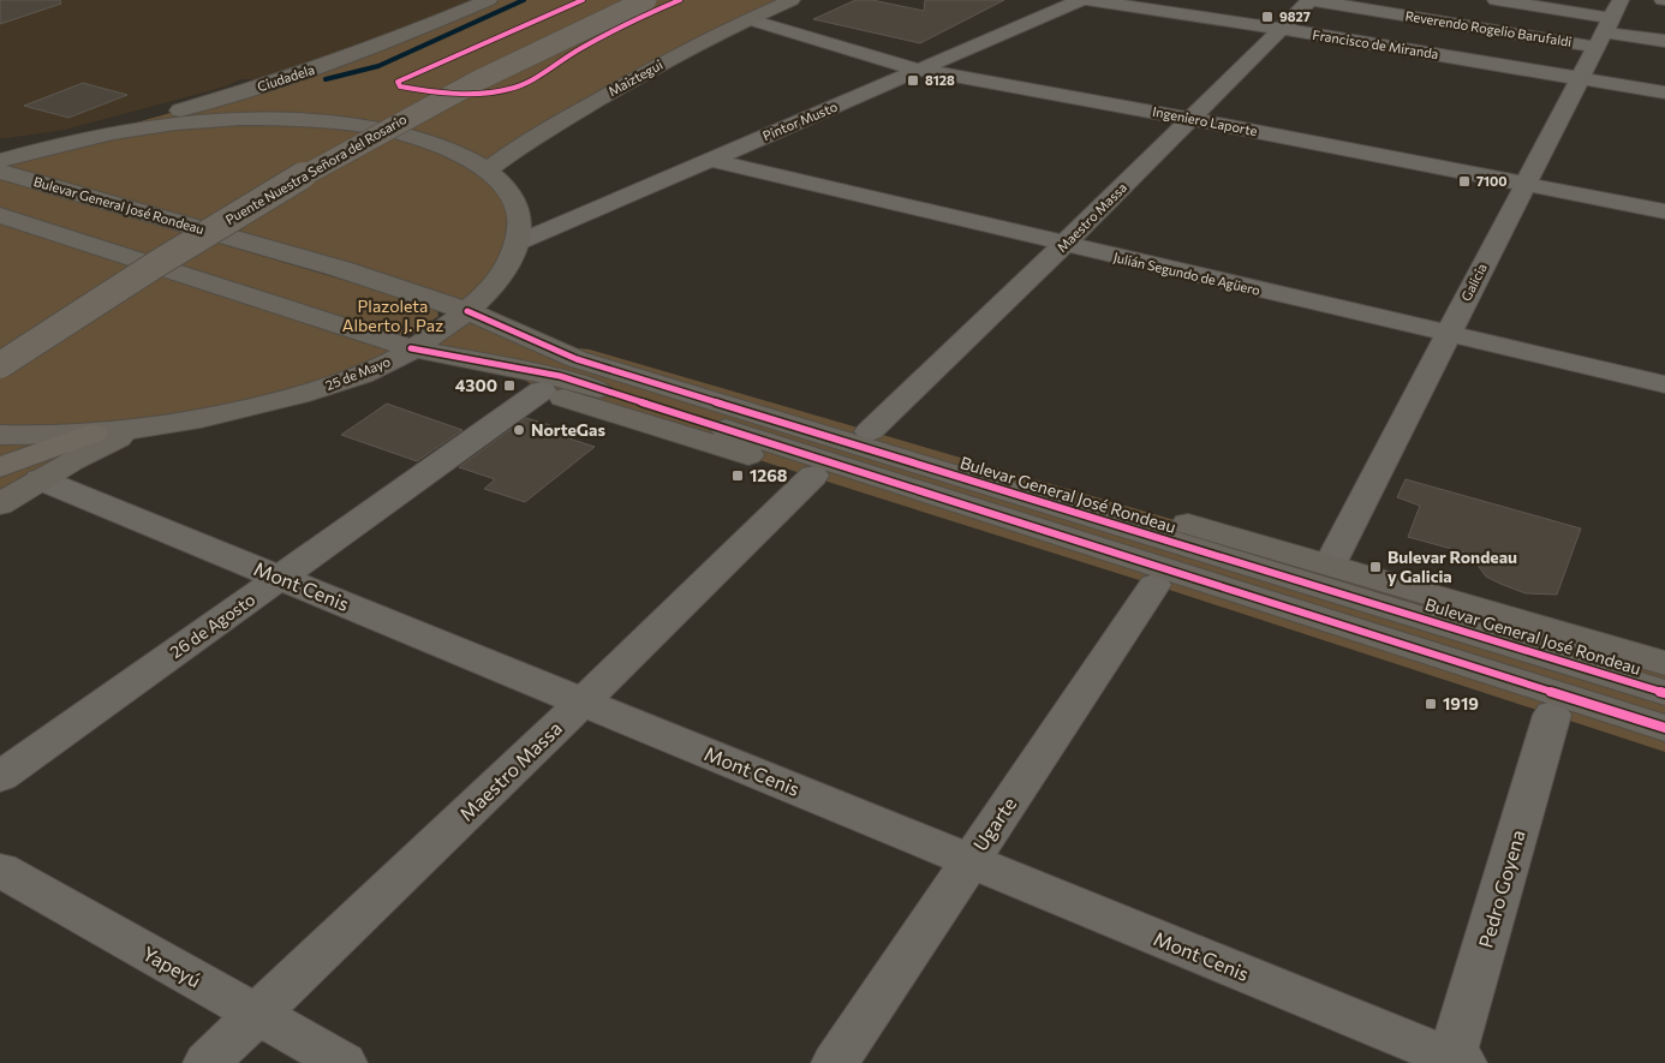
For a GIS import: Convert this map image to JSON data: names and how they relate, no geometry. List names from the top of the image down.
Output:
{
  "streets": {
    "highway": ["Puente Nuestra Señora del Rosario"],
    "main road": [
      "Ciudadela",
      "Maiztegui",
      "Bulevar General José Rondeau",
      "25 de Mayo"
    ],
    "street": [
      "Reverendo Rogelio Barufaldi",
      "Francisco de Miranda",
      "Pintor Musto",
      "Ingeniero Laporte",
      "Maestro Massa",
      "Julián Segundo de Agüero",
      "Galicia",
      "Mont Cenis",
      "26 de Agosto",
      "Ugarte",
      "Pedro Goyena",
      "Yapeyú"
    ]
  },
  "crossings": [
    ["Reverendo Rogelio Barufaldi", "Maestro Massa"],
    ["Reverendo Rogelio Barufaldi", "Galicia"],
    ["Francisco de Miranda", "Maestro Massa"],
    ["Francisco de Miranda", "Galicia"],
    ["Ciudadela", "25 de Mayo"],
    ["Maiztegui", "Ingeniero Laporte"],
    ["Maiztegui", "25 de Mayo"],
    ["Pintor Musto", "Ingeniero Laporte"],
    ["Pintor Musto", "Julián Segundo de Agüero"],
    ["Pintor Musto", "25 de Mayo"],
    ["Ingeniero Laporte", "Maestro Massa"],
    ["Ingeniero Laporte", "Galicia"],
    ["Bulevar General José Rondeau", "Maestro Massa"],
    ["Bulevar General José Rondeau", "Galicia"],
    ["Bulevar General José Rondeau", "25 de Mayo"],
    ["Maestro Massa", "Julián Segundo de Agüero"],
    ["Maestro Massa", "Mont Cenis"],
    ["Maestro Massa", "Yapeyú"],
    ["Julián Segundo de Agüero", "Galicia"],
    ["Mont Cenis", "26 de Agosto"],
    ["Mont Cenis", "Ugarte"],
    ["Mont Cenis", "Pedro Goyena"]
  ],
  "parks": ["Plazoleta Alberto J. Paz"],
  "places": {
    "transit": [
      "9827",
      "8128",
      "7100",
      "4300",
      "1268",
      "Bulevar Rondeau y Galicia",
      "1919"
    ],
    "other": ["NorteGas"]
  }
}
